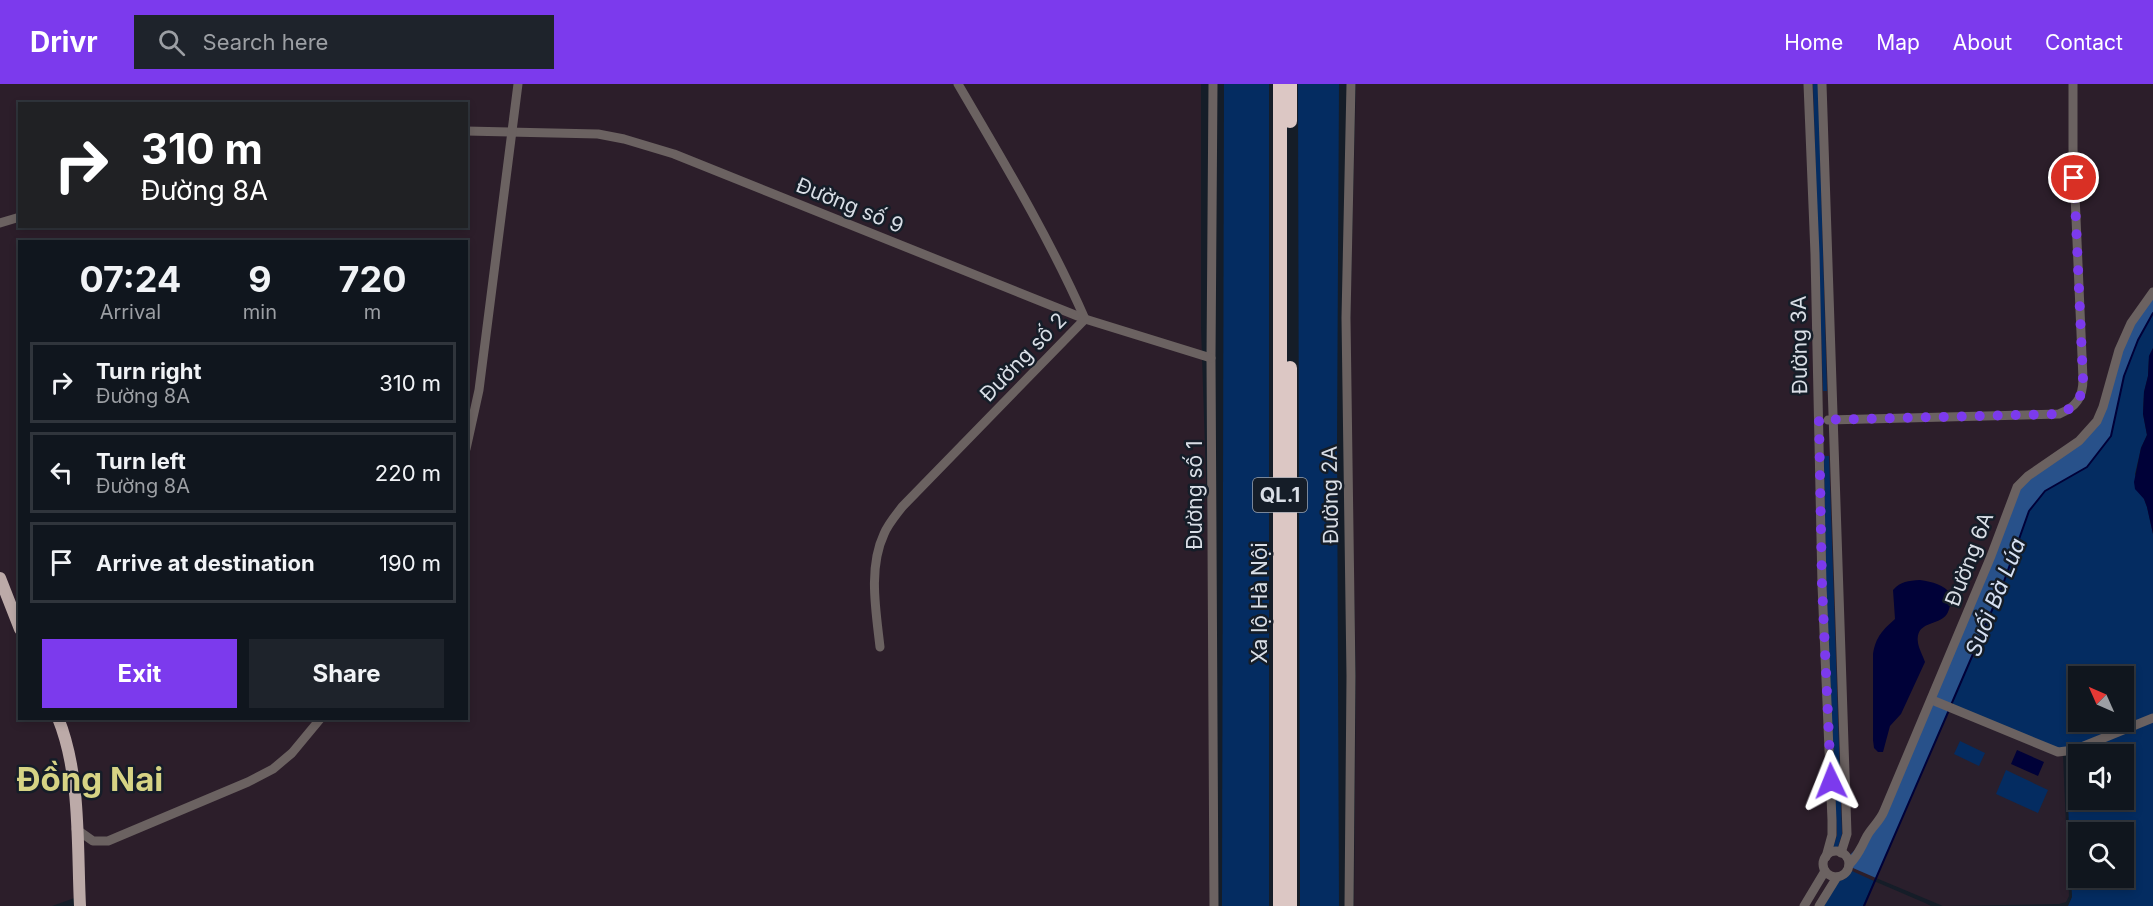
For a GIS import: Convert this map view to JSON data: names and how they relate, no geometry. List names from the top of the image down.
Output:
{
  "streets": {
    "highway": ["QL.1", "Xa lộ Hà Nội"],
    "street": [
      "Đường số 9",
      "Đường 3A",
      "Đường số 2",
      "Đường số 1",
      "Đường 2A",
      "Đường 6A"
    ]
  },
  "crossings": [
    ["Đường số 9", "Đường số 2"],
    ["Đường số 9", "Đường số 1"],
    ["Đường 3A", "Đường 6A"]
  ],
  "districts": ["Đồng Nai"],
  "water": ["Suối Bà Lúa"],
  "north": "top left",
  "page": {
    "header": "Drivr",
    "search": "Search here",
    "nav": [
      "Home",
      "Map",
      "About",
      "Contact"
    ],
    "turn": ["310 m", "Đường 8A"],
    "eta": [
      "07:24",
      "Arrival",
      "9",
      "min",
      "720",
      "m"
    ],
    "list": [
      {
        "name": "Turn right",
        "note": "Đường 8A",
        "value": "310 m"
      },
      {
        "name": "Turn left",
        "note": "Đường 8A",
        "value": "220 m"
      },
      {
        "name": "Arrive at destination",
        "value": "190 m"
      }
    ],
    "buttons": ["Exit", "Share"]
  }
}
